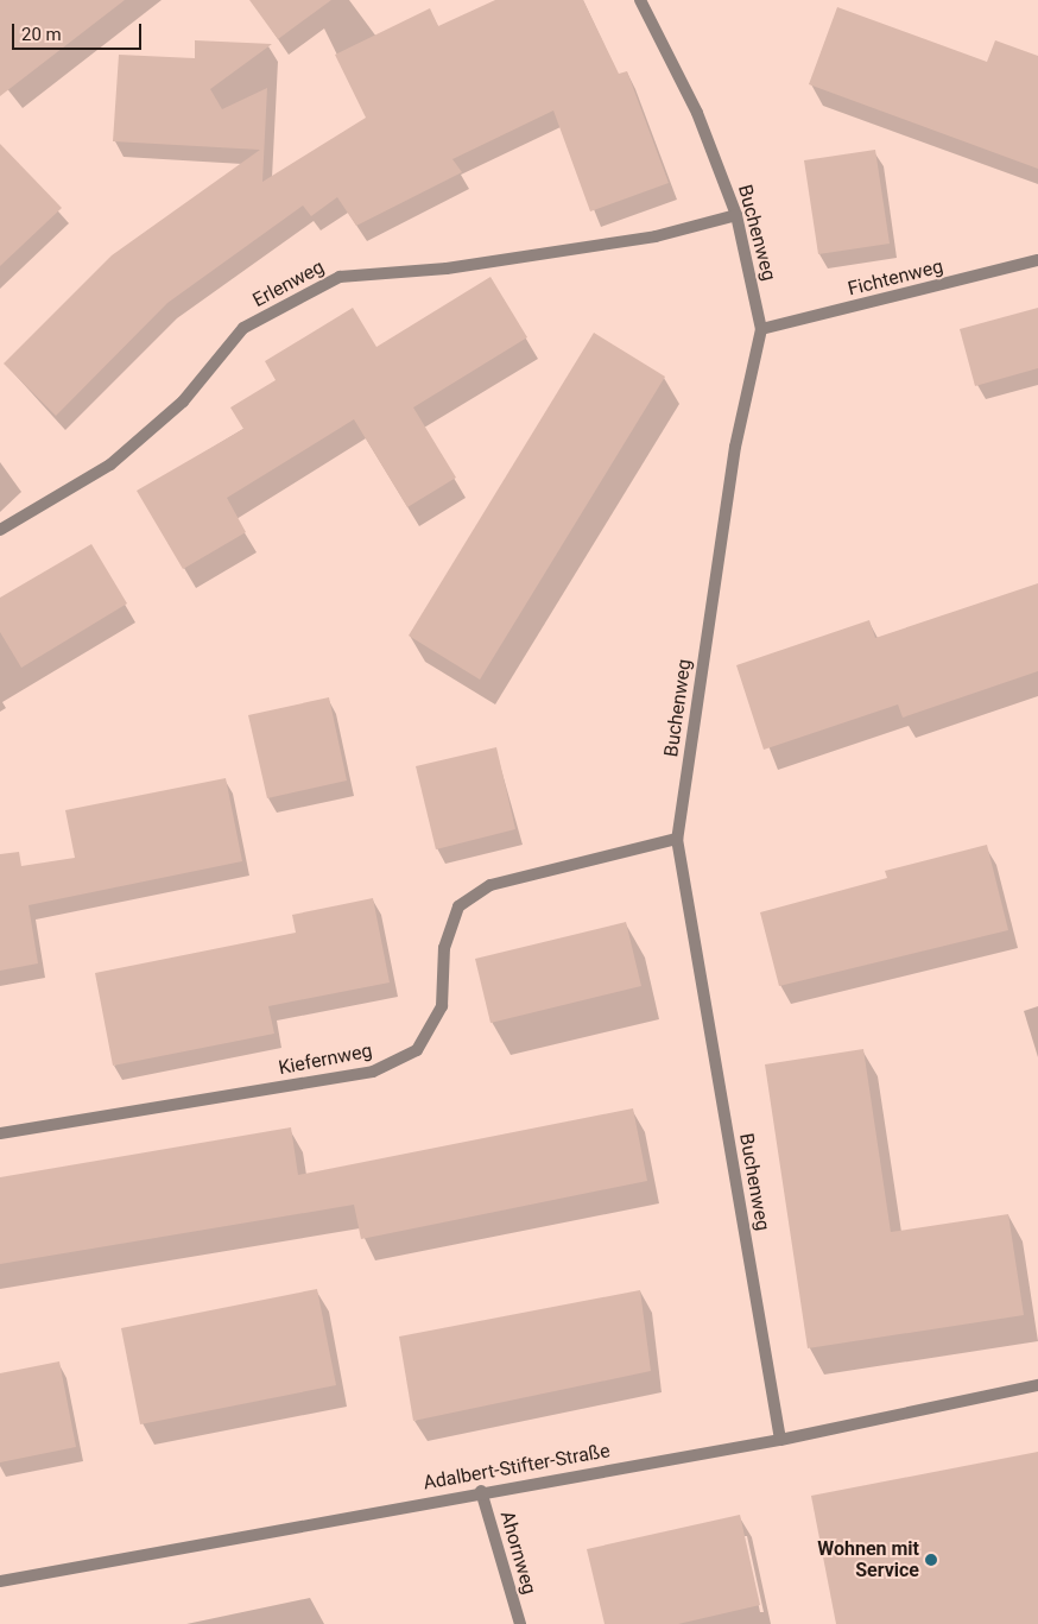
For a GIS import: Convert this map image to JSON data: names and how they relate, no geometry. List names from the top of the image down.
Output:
{
  "streets": {
    "street": [
      "Buchenweg",
      "Fichtenweg",
      "Erlenweg",
      "Kiefernweg",
      "Adalbert-Stifter-Straße",
      "Ahornweg"
    ]
  },
  "crossings": [
    ["Buchenweg", "Fichtenweg"],
    ["Buchenweg", "Erlenweg"],
    ["Buchenweg", "Kiefernweg"],
    ["Buchenweg", "Adalbert-Stifter-Straße"],
    ["Adalbert-Stifter-Straße", "Ahornweg"]
  ],
  "places": ["Wohnen mit Service"],
  "scale_bar": "20 m"
}
